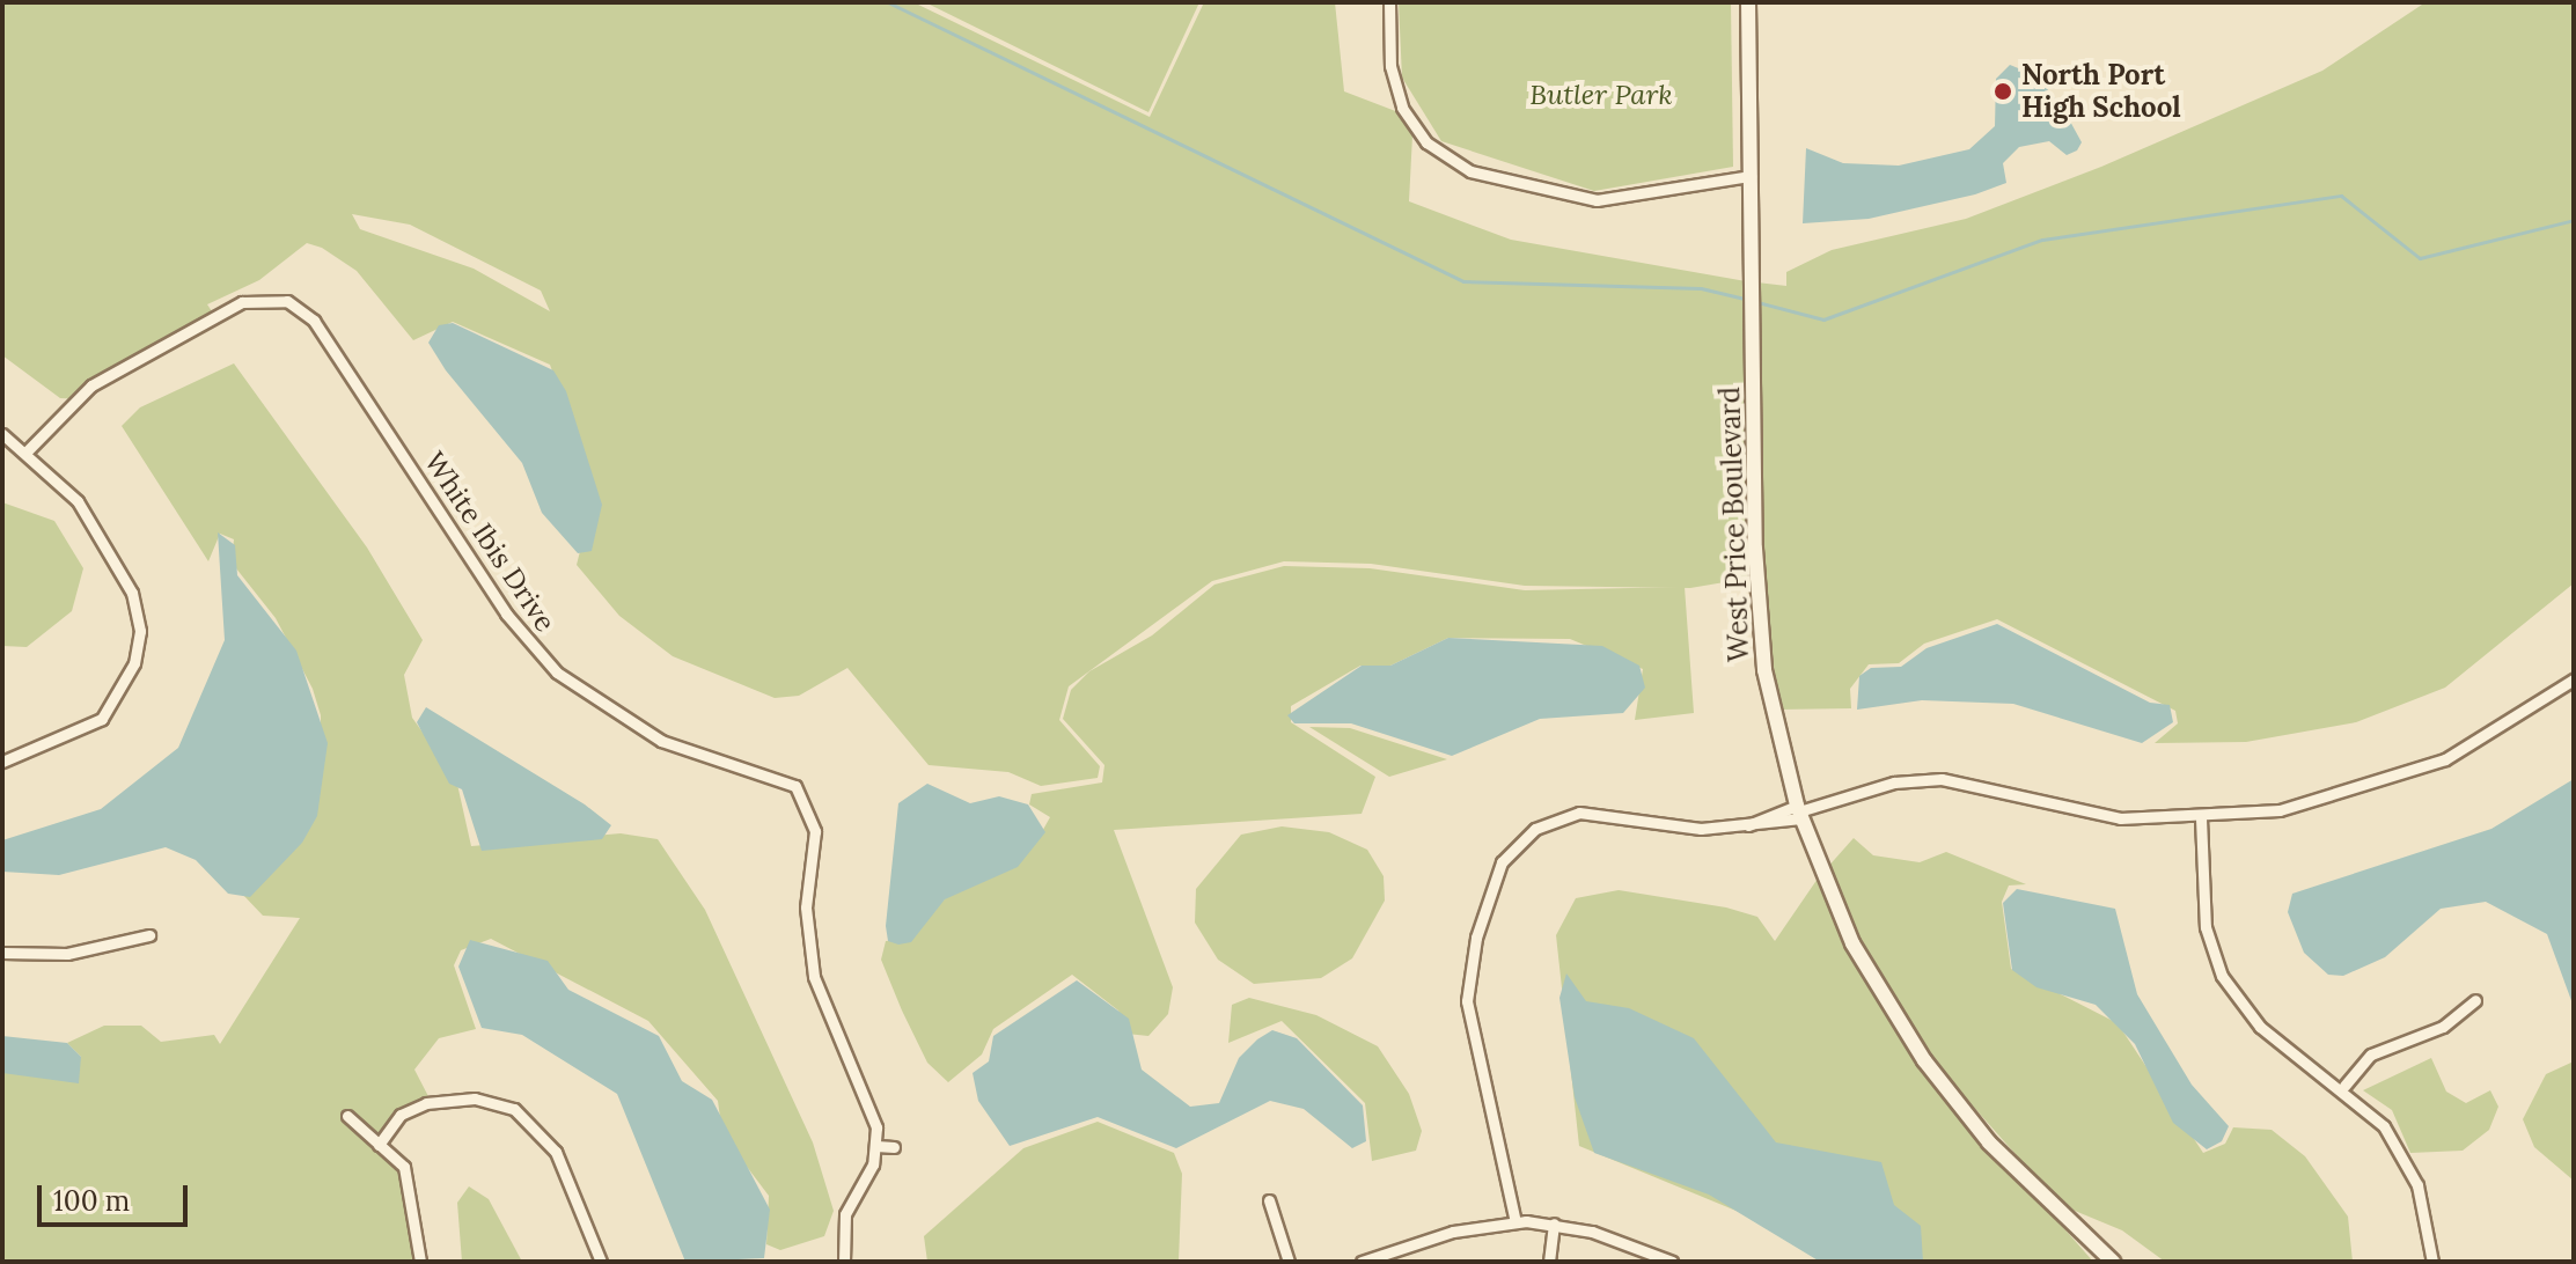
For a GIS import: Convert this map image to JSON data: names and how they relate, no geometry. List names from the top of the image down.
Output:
{
  "streets": {
    "street": ["West Price Boulevard", "White Ibis Drive"]
  },
  "parks": ["Butler Park"],
  "places": ["North Port High School"],
  "scale_bar": "100 m"
}
